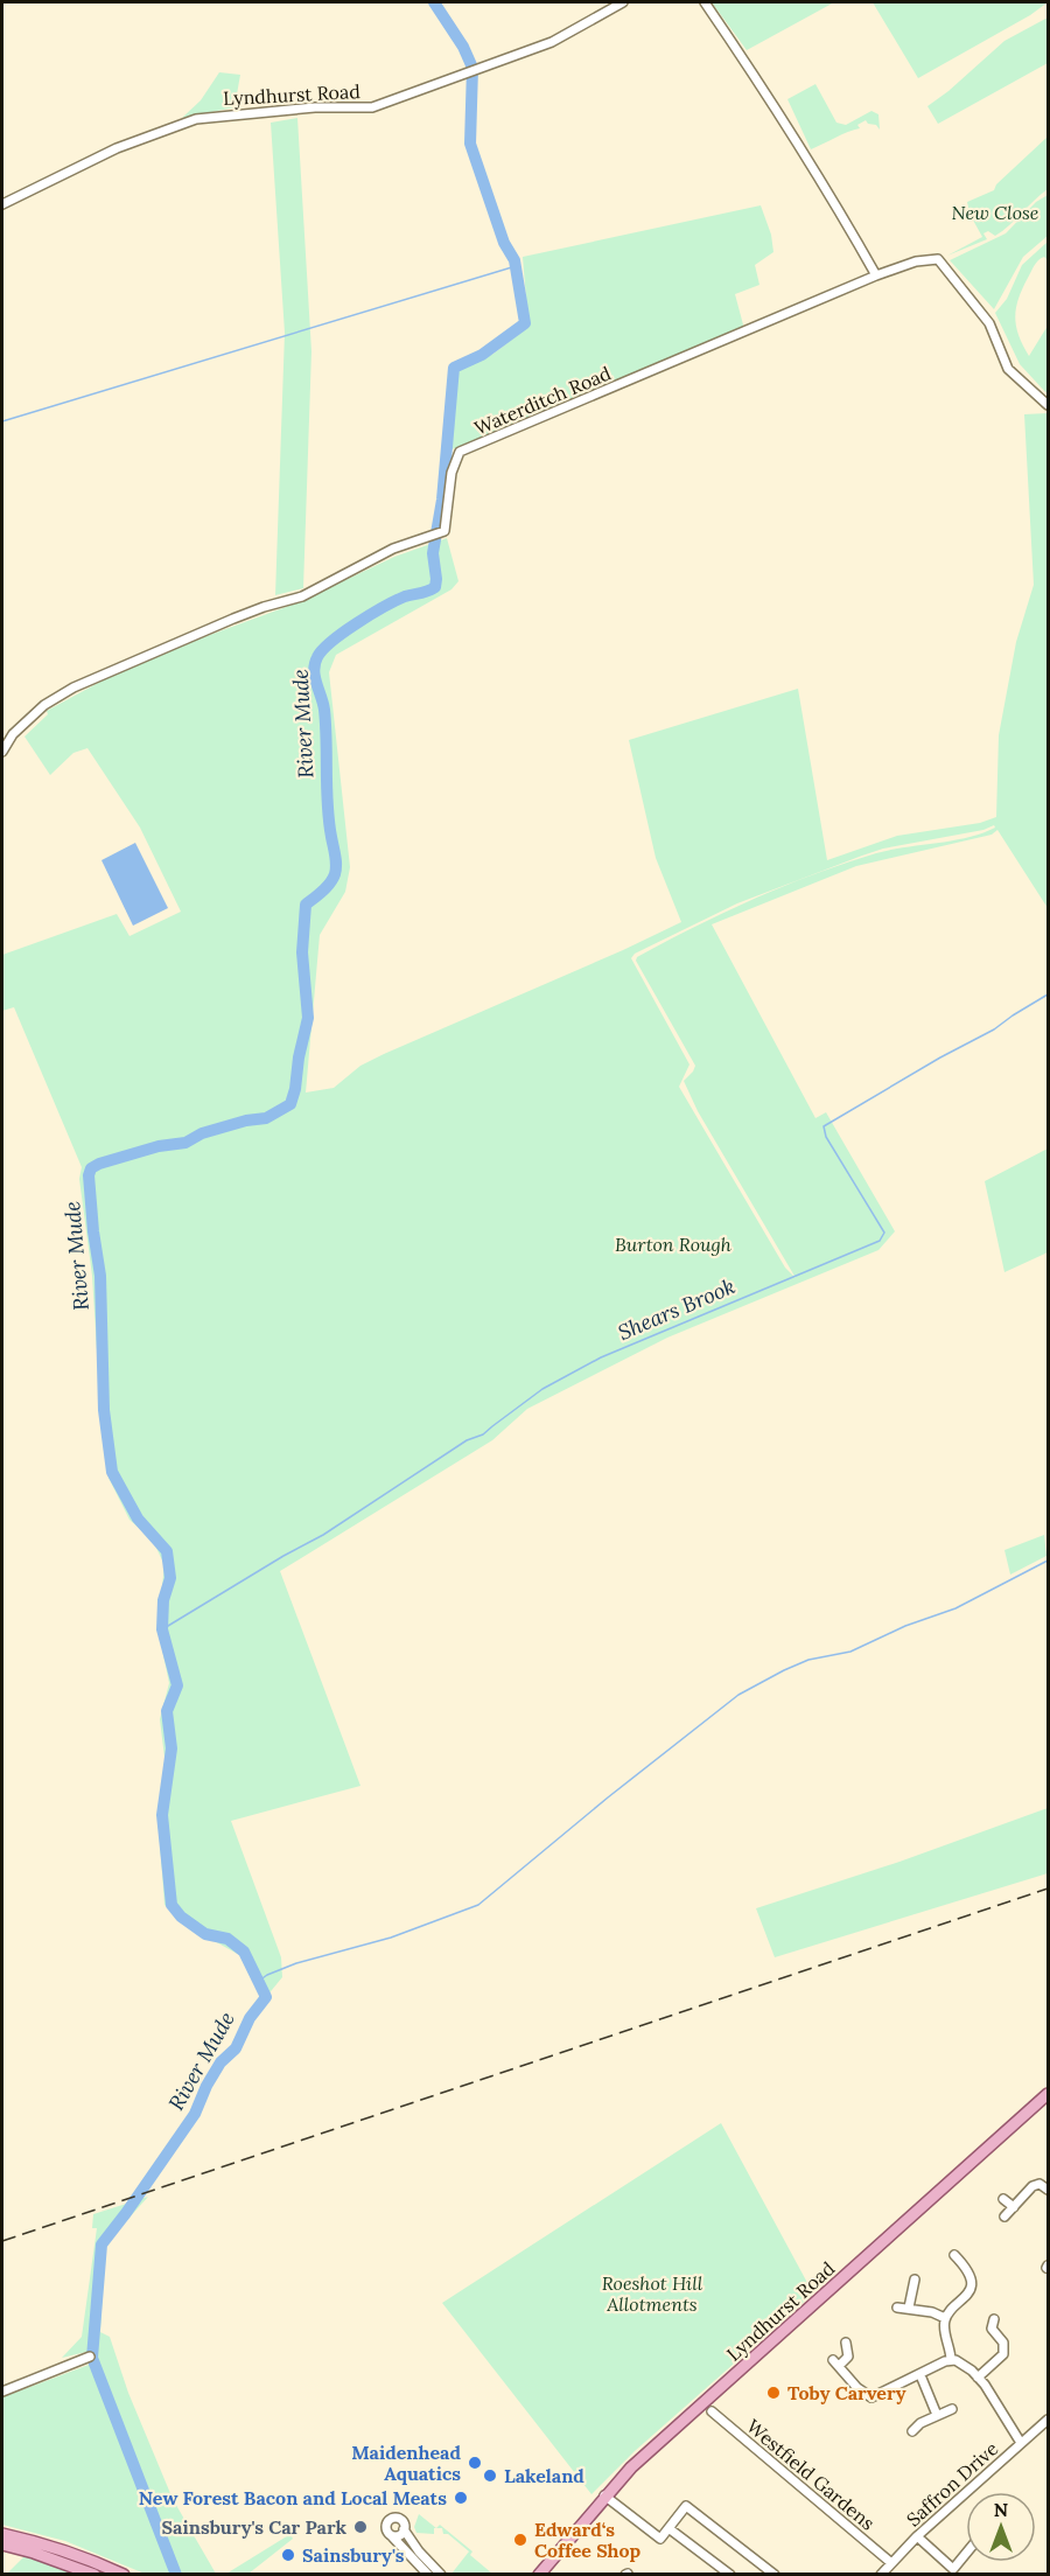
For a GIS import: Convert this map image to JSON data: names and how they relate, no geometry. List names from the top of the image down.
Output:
{
  "streets": {
    "main road": ["Lyndhurst Road"],
    "street": ["Waterditch Road", "Westfield Gardens", "Saffron Drive"]
  },
  "crossings": [
    ["Westfield Gardens", "Saffron Drive"]
  ],
  "water": ["River Mude", "Shears Brook"],
  "parks": ["New Close", "Burton Rough", "Roeshot Hill Allotments"],
  "places": [
    "Toby Carvery",
    "Maidenhead Aquatics",
    "Lakeland",
    "New Forest Bacon and Local Meats",
    "Sainsbury's Car Park",
    "Edward‘s Coffee Shop",
    "Sainsbury's"
  ],
  "north": "top"
}
